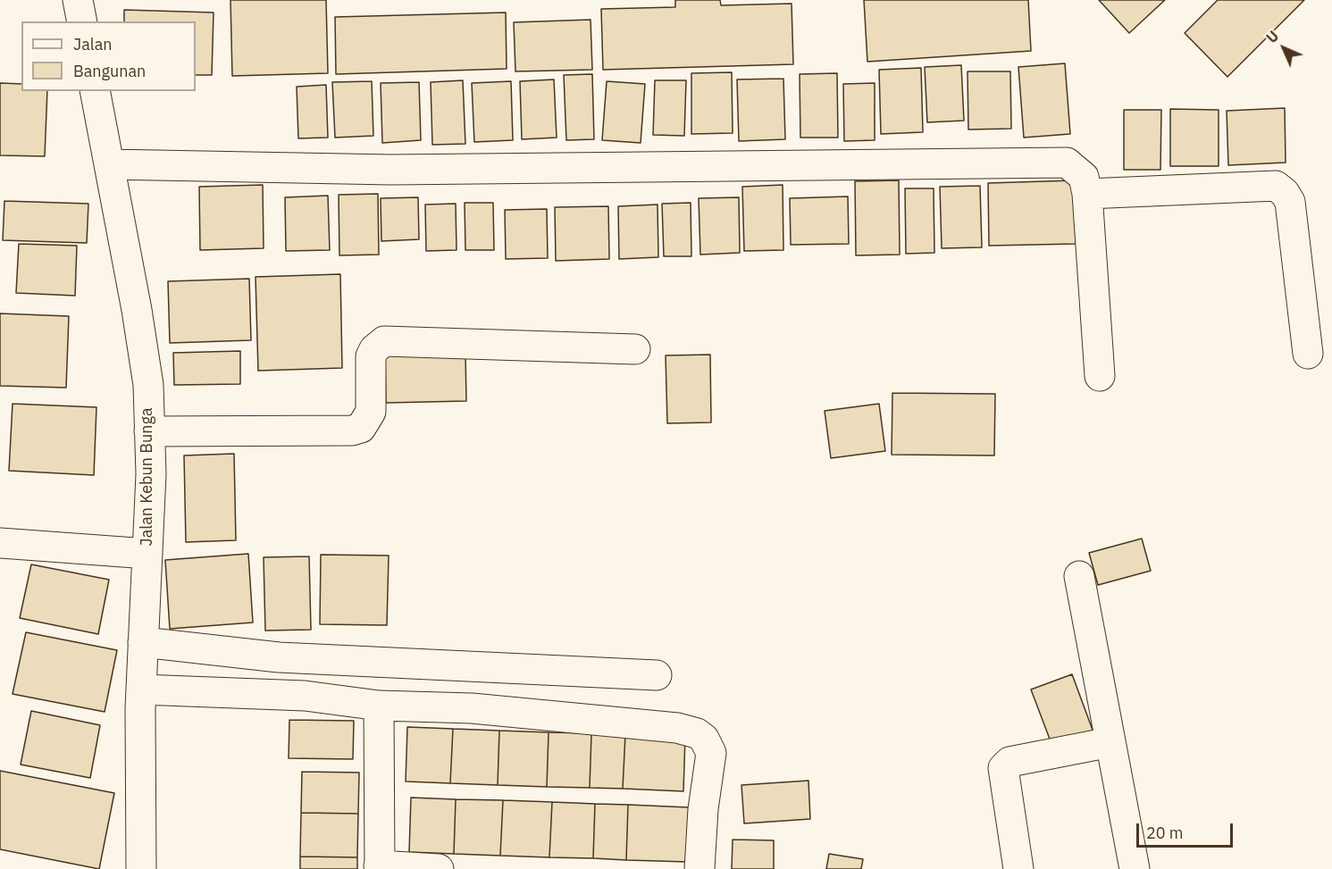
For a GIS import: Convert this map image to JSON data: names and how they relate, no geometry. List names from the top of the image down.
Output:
{
  "streets": {
    "street": ["Jalan Kebun Bunga"]
  },
  "legend": ["Jalan", "Bangunan"],
  "scale_bar": "20 m",
  "north": "top left"
}
